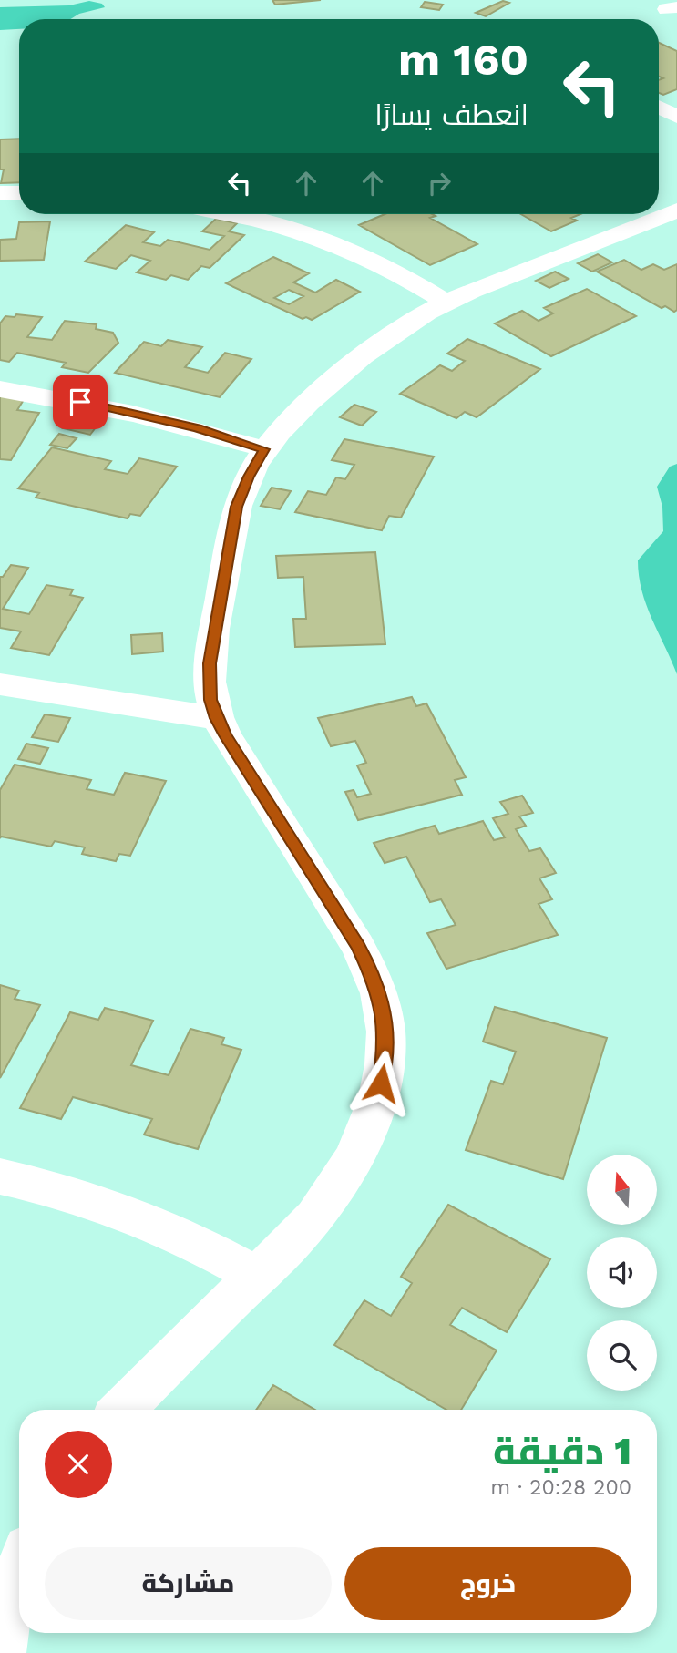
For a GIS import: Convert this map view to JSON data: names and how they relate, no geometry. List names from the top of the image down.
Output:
{
  "north": "top",
  "page": {
    "turn": ["160 m", "انعطف يسارًا"],
    "heading": ["1 دقيقة", "200 m · 20:28"],
    "buttons": ["خروج", "مشاركة"]
  }
}
